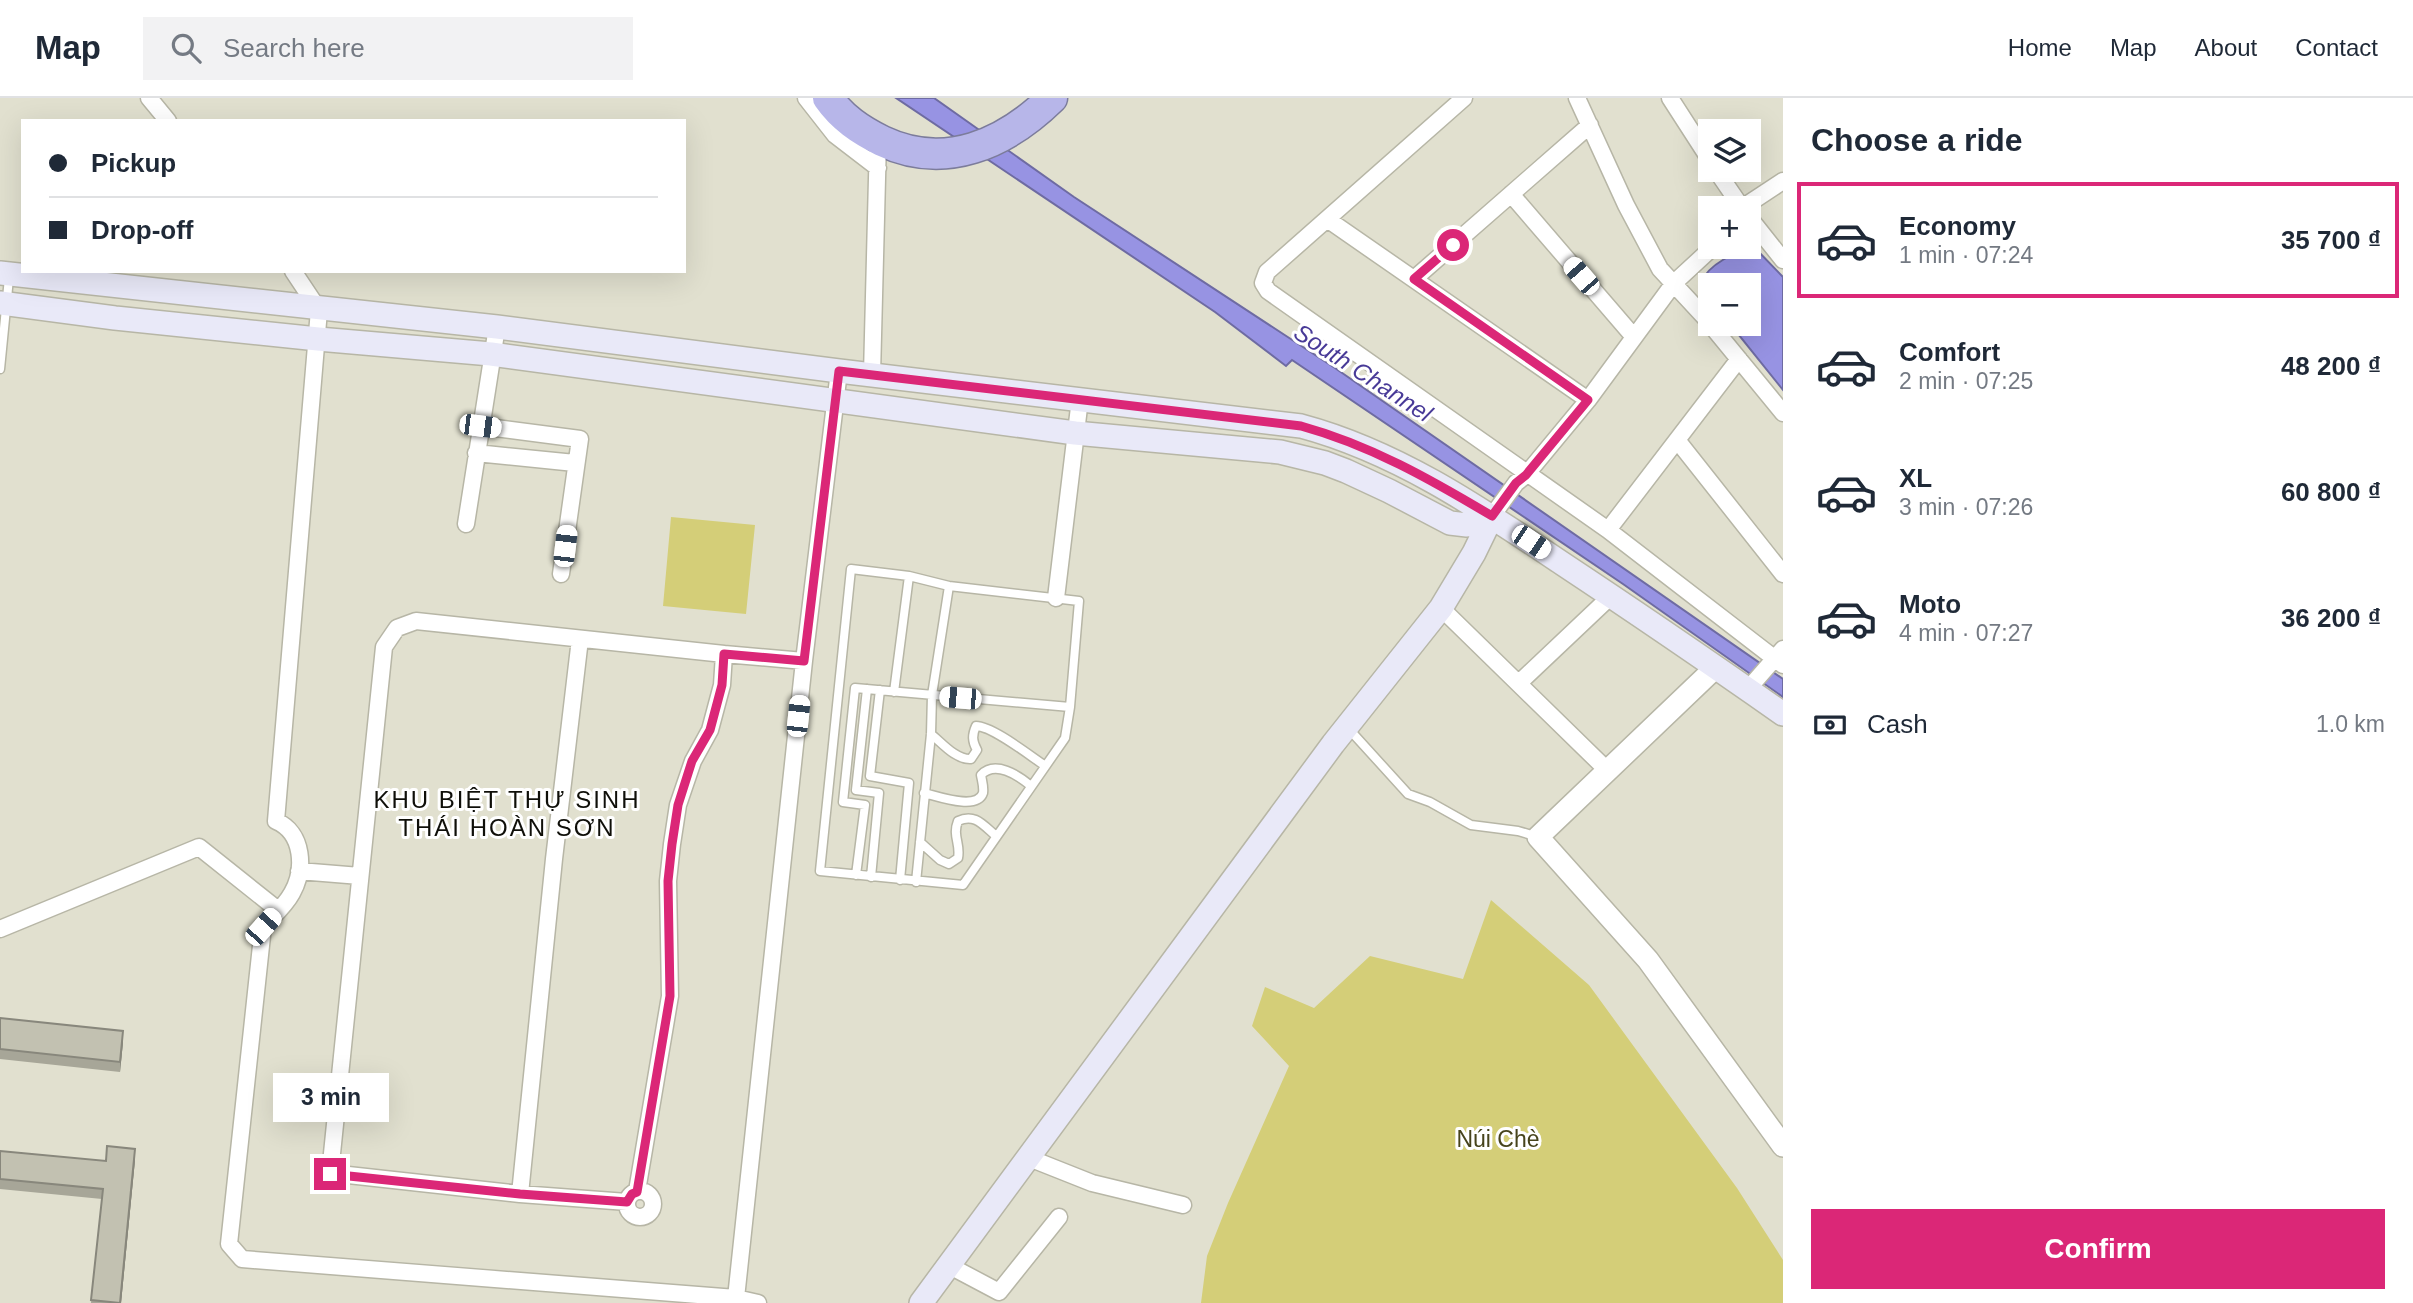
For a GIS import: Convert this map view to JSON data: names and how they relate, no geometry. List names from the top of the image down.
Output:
{
  "districts": ["KHU BIỆT THỰ SINH THÁI HOÀN SƠN"],
  "water": ["South Channel"],
  "parks": ["Núi Chè"],
  "page": {
    "header": "Map",
    "search": "Search here",
    "nav": [
      "Home",
      "Map",
      "About",
      "Contact"
    ],
    "heading": "Choose a ride",
    "map_buttons": ["+", "−"],
    "banner": ["Pickup", "Drop-off"],
    "list": [
      {
        "name": "Economy",
        "note": "1 min · 07:24",
        "value": "35 700 ₫"
      },
      {
        "name": "Comfort",
        "note": "2 min · 07:25",
        "value": "48 200 ₫"
      },
      {
        "name": "XL",
        "note": "3 min · 07:26",
        "value": "60 800 ₫"
      },
      {
        "name": "Moto",
        "note": "4 min · 07:27",
        "value": "36 200 ₫"
      }
    ],
    "pay": ["Cash", "1.0 km"],
    "bubble": "3 min",
    "buttons": "Confirm"
  }
}
